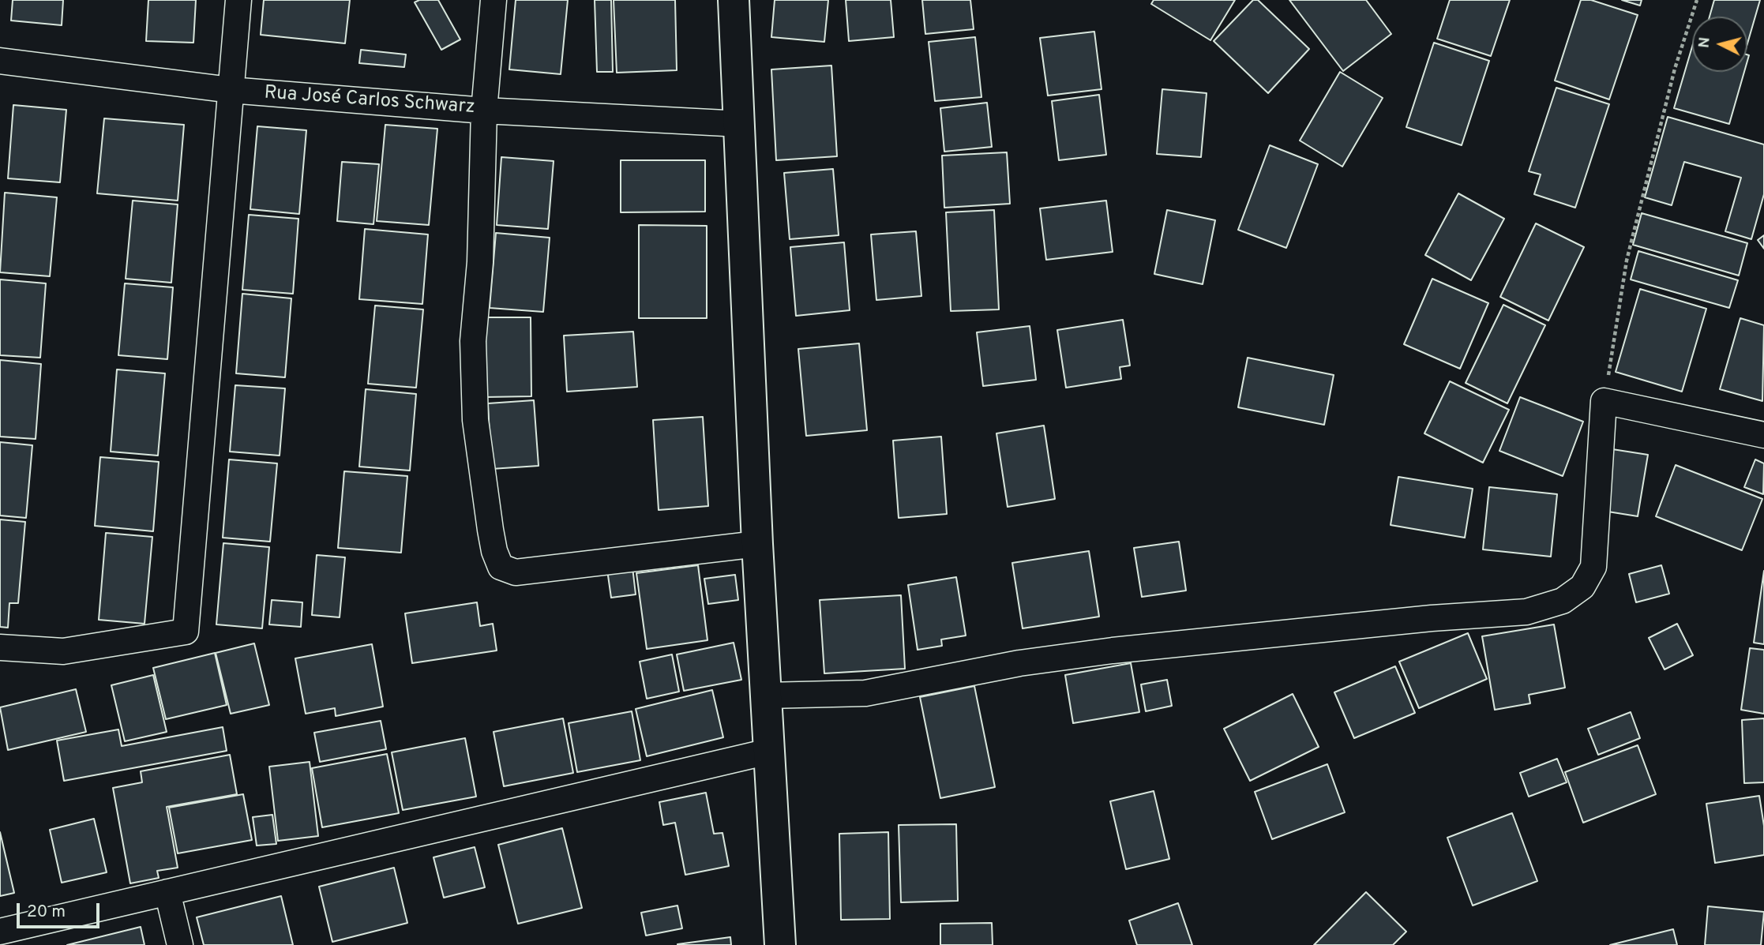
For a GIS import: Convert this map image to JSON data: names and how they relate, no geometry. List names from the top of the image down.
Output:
{
  "streets": {
    "street": ["Rua José Carlos Schwarz"]
  },
  "scale_bar": "20 m",
  "north": "left"
}
